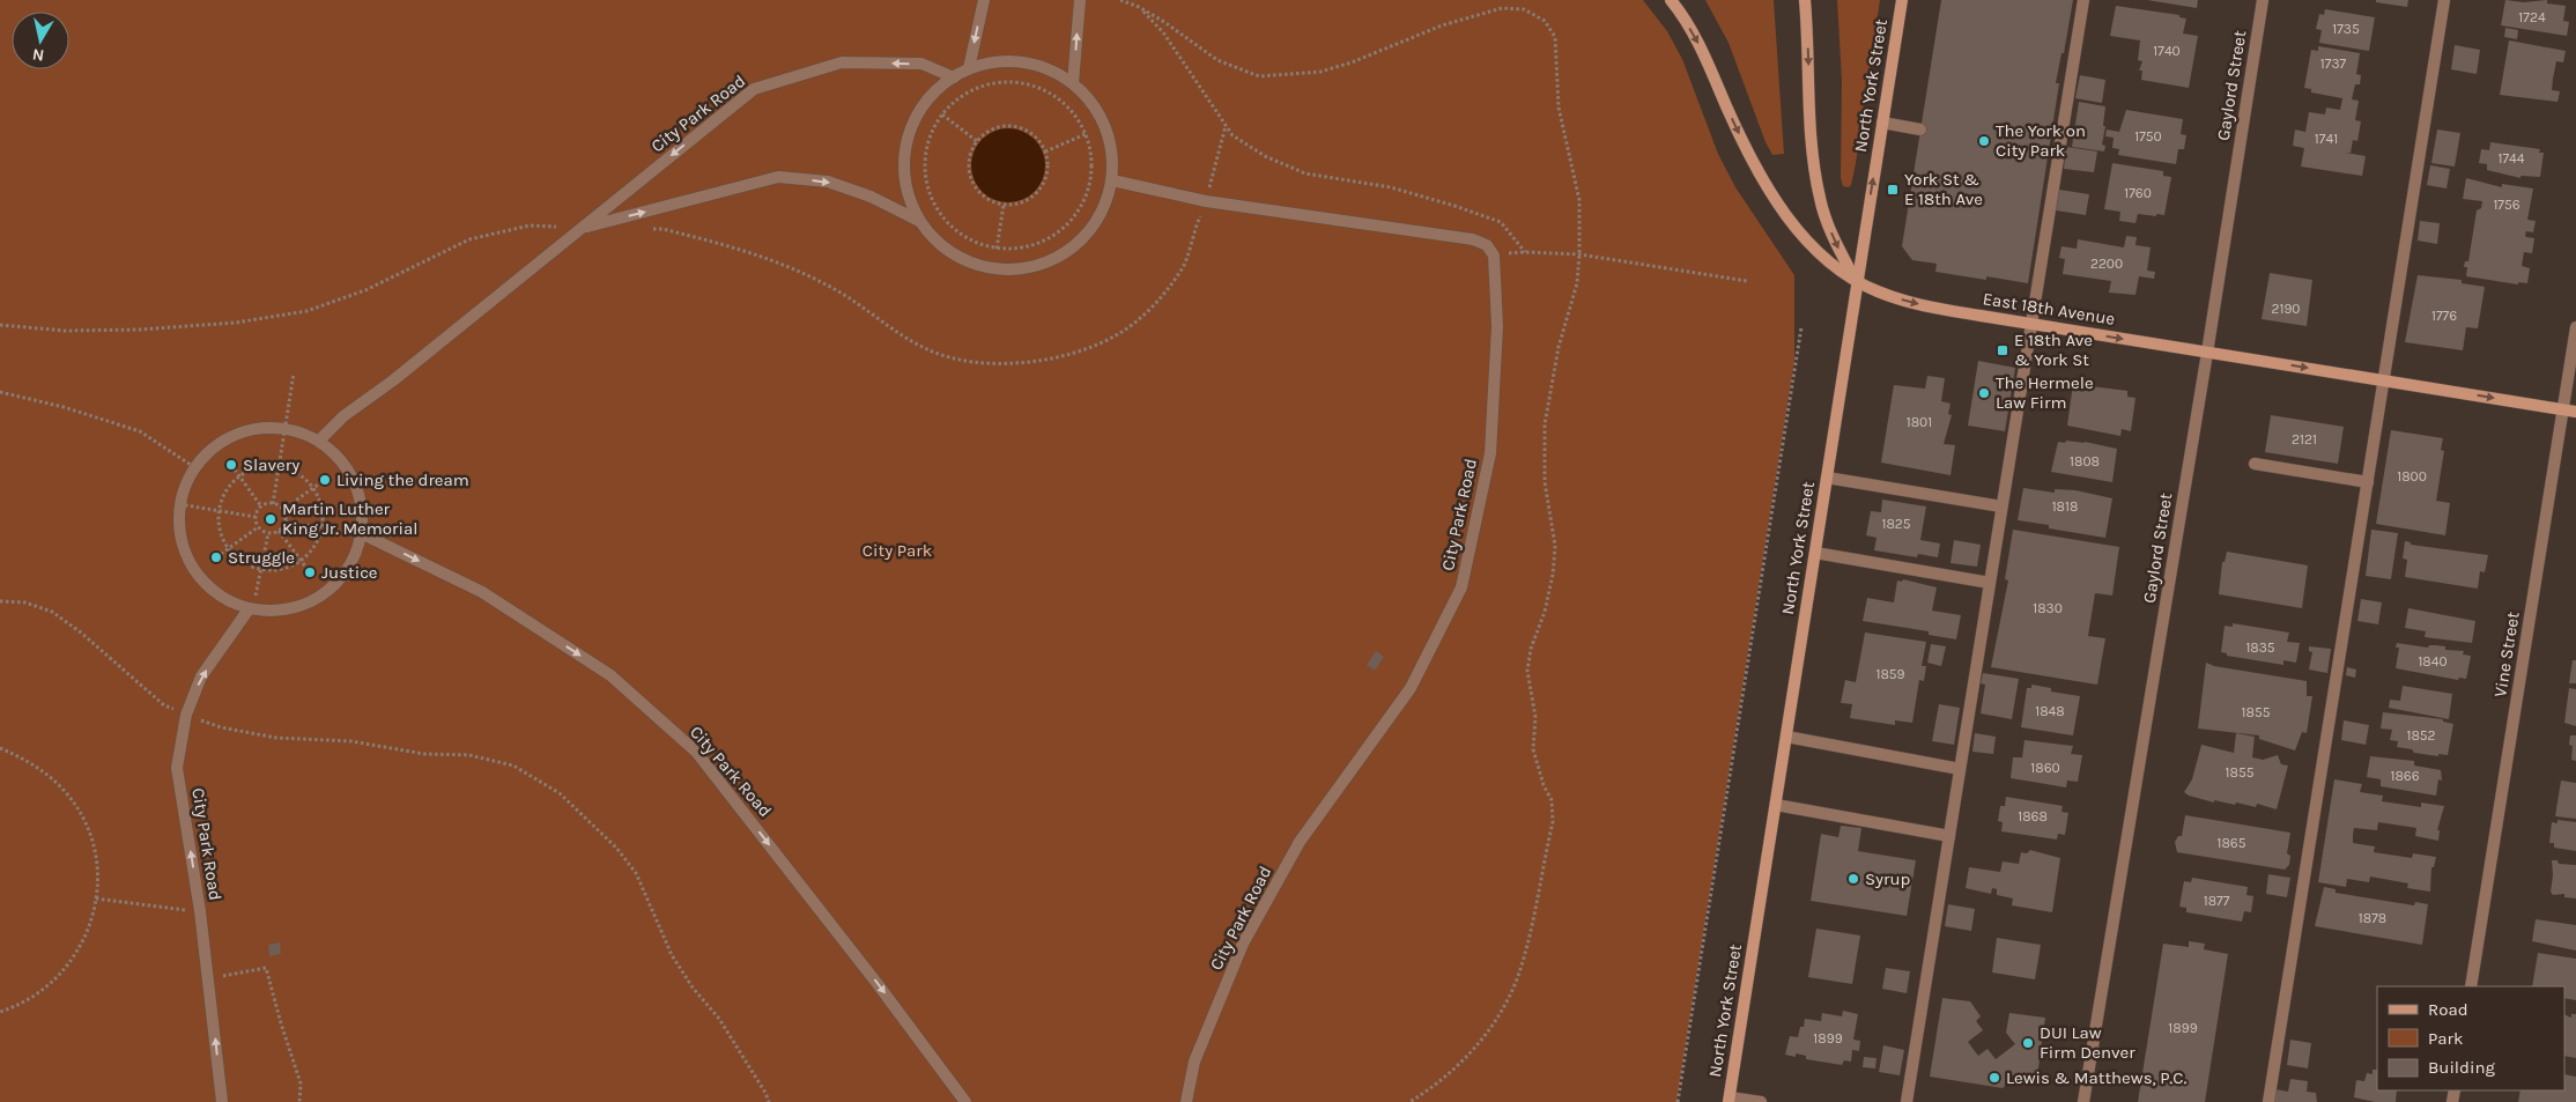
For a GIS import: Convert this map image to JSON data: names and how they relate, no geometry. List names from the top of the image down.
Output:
{
  "streets": {
    "main road": ["North York Street", "East 18th Avenue"],
    "street": ["Gaylord Street", "City Park Road", "Vine Street"]
  },
  "crossings": [
    ["North York Street", "East 18th Avenue"],
    ["Gaylord Street", "East 18th Avenue"],
    ["East 18th Avenue", "Vine Street"]
  ],
  "one_way": ["East 18th Avenue"],
  "parks": ["City Park"],
  "places": {
    "other": [
      "The York on City Park",
      "The Hermele Law Firm",
      "Slavery",
      "Living the dream",
      "Martin Luther King Jr. Memorial",
      "Struggle",
      "Justice",
      "Syrup",
      "DUI Law Firm Denver",
      "Lewis & Matthews, P.C."
    ],
    "transit": ["York St & E 18th Ave", "E 18th Ave & York St"]
  },
  "house_numbers": [
    "1724",
    "1735",
    "1740",
    "1737",
    "1750",
    "1741",
    "1744",
    "1760",
    "1756",
    "2200",
    "2190",
    "1776",
    "1801",
    "2121",
    "1808",
    "1800",
    "1818",
    "1825",
    "1830",
    "1835",
    "1840",
    "1859",
    "1848",
    "1855",
    "1852",
    "1860",
    "1855",
    "1866",
    "1868",
    "1865",
    "1877",
    "1878",
    "1899",
    "1899"
  ],
  "legend": ["Road", "Park", "Building"],
  "north": "bottom"
}
